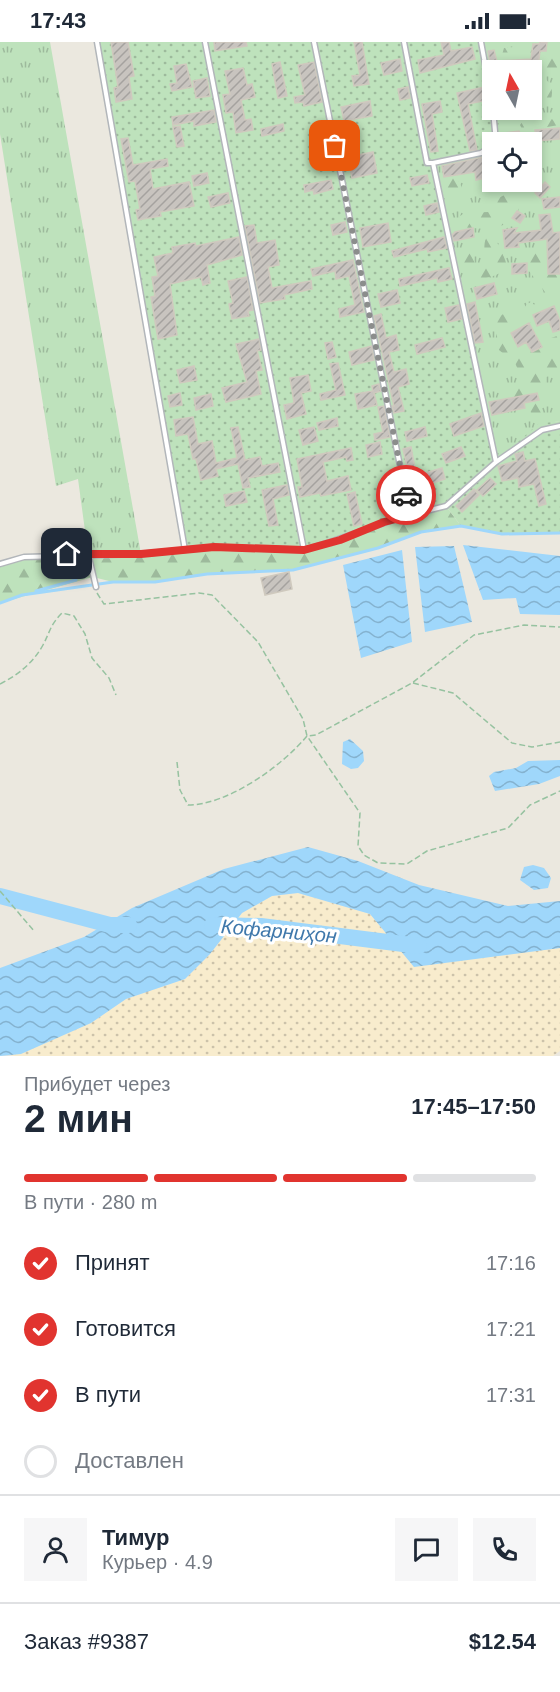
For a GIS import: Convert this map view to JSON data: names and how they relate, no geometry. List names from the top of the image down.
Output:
{
  "water": ["Кофарниҳон"],
  "north": "top",
  "page": {
    "status": "17:43",
    "heading": ["2 мин", "Прибудет через", "17:45–17:50"],
    "panel": [
      "Тимур",
      "Курьер · 4.9",
      "Заказ #9387",
      "$12.54"
    ],
    "bar": "В пути · 280 m",
    "list": [
      ["Принят", "17:16"],
      ["Готовится", "17:21"],
      ["В пути", "17:31"],
      "Доставлен"
    ]
  }
}
